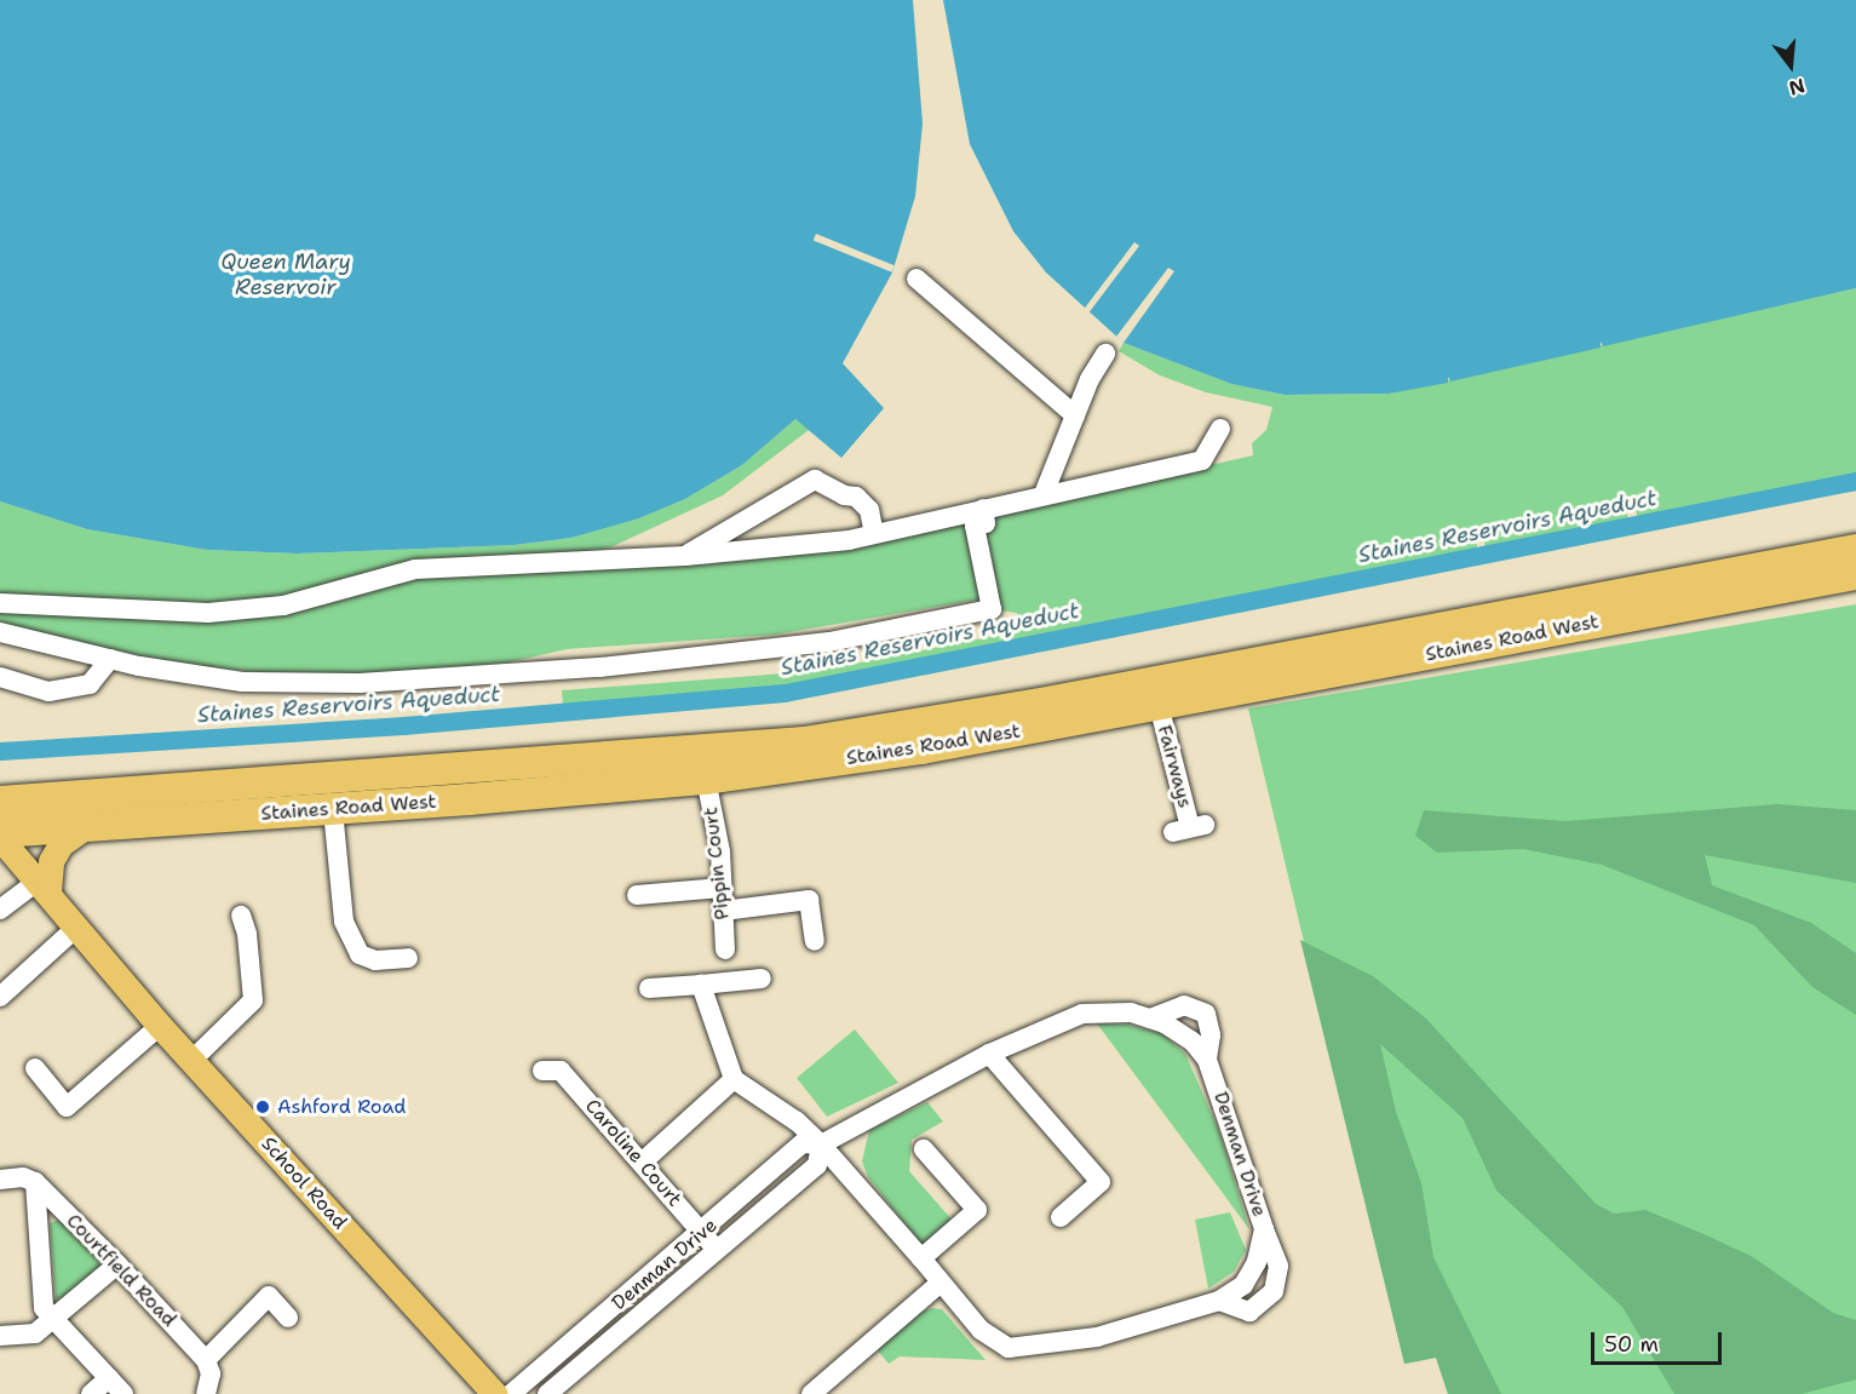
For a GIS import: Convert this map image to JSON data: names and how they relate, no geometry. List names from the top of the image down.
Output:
{
  "streets": {
    "highway": ["Staines Road West"],
    "main road": ["School Road"],
    "street": [
      "Fairways",
      "Pippin Court",
      "Caroline Court",
      "Denman Drive",
      "Courtfield Road"
    ]
  },
  "crossings": [
    ["Staines Road West", "Fairways"],
    ["Staines Road West", "Pippin Court"],
    ["Caroline Court", "Denman Drive"]
  ],
  "water": ["Queen Mary Reservoir", "Staines Reservoirs Aqueduct"],
  "places": ["Ashford Road"],
  "scale_bar": "50 m",
  "north": "bottom"
}
